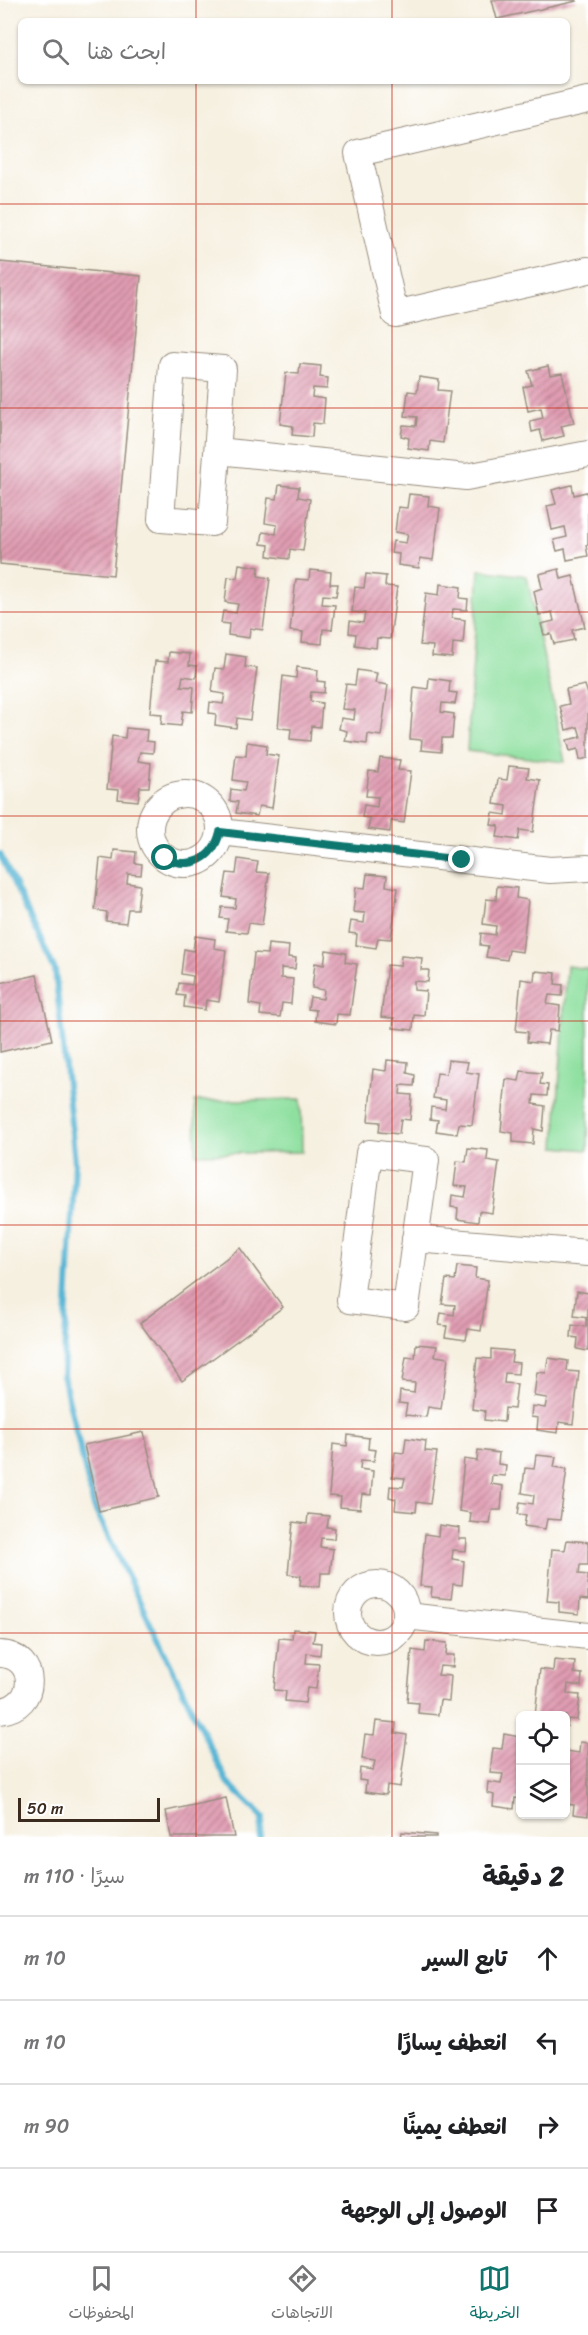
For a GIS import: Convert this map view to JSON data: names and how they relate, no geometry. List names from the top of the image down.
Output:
{
  "scale_bar": "50 m",
  "page": {
    "search": "ابحث هنا",
    "scale": "50 m",
    "heading": ["2 دقيقة", "سيرًا · 110 m"],
    "list": [
      ["تابع السير", "10 m"],
      ["انعطف يسارًا", "10 m"],
      ["انعطف يمينًا", "90 m"],
      "الوصول إلى الوجهة"
    ],
    "nav": ["الخريطة", "الاتجاهات", "المحفوظات"]
  }
}
